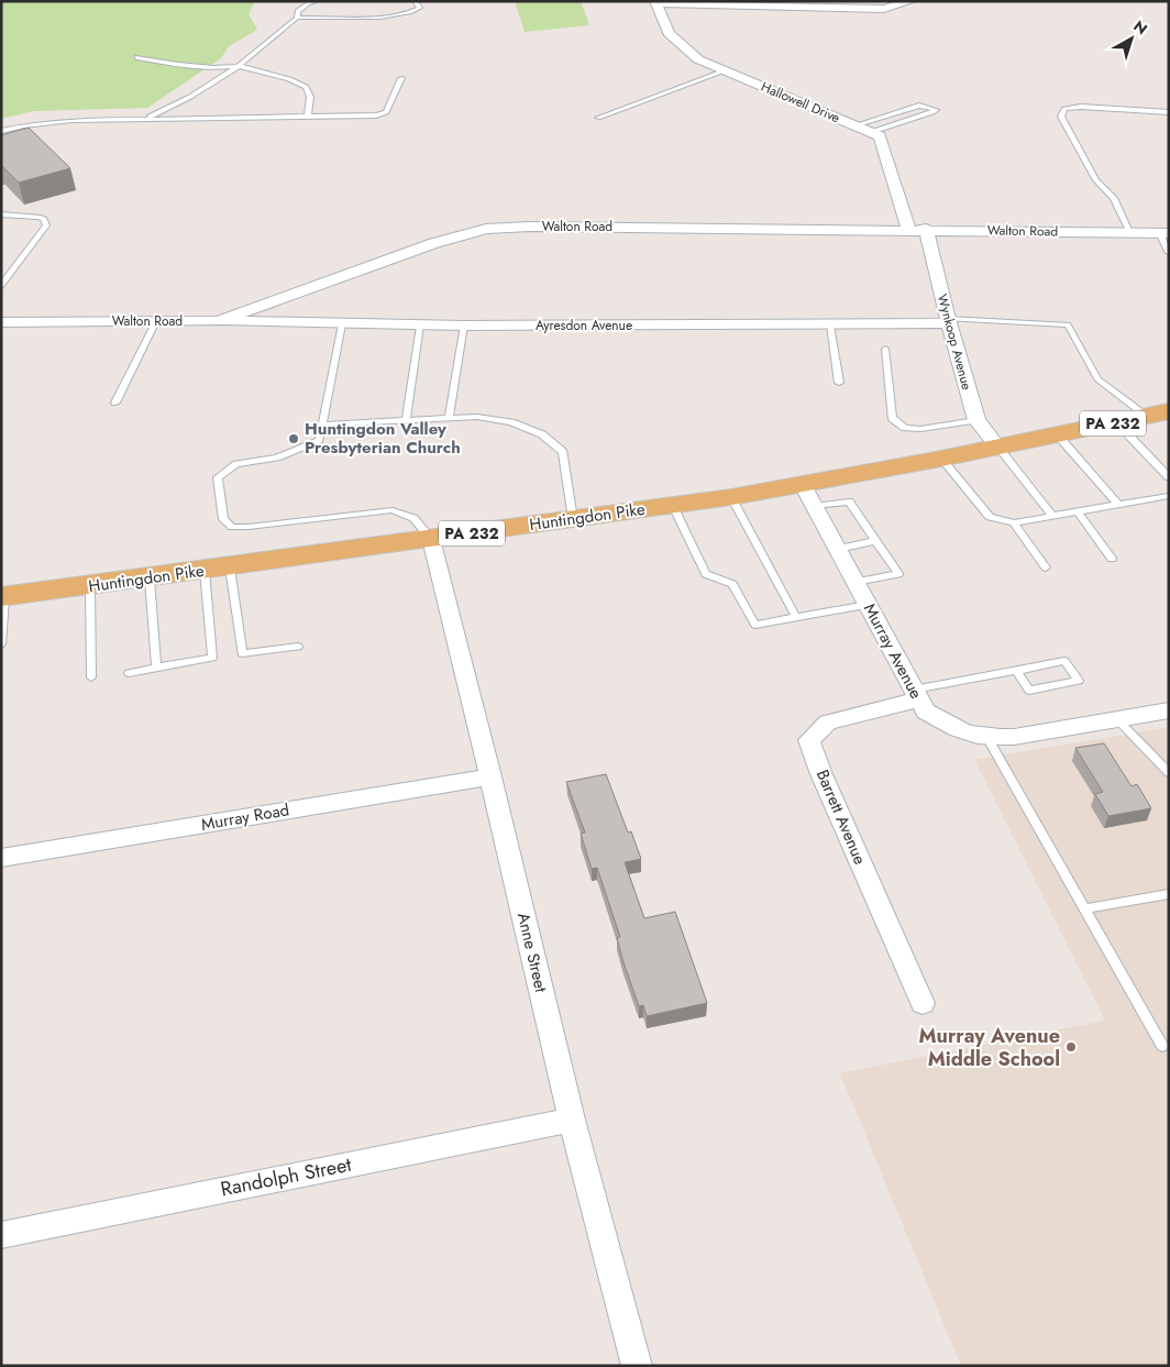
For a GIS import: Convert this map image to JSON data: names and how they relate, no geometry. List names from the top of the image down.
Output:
{
  "streets": {
    "main road": ["PA 232", "Huntingdon Pike"],
    "street": [
      "Hallowell Drive",
      "Walton Road",
      "Ayresdon Avenue",
      "Wynkoop Avenue",
      "Murray Avenue",
      "Murray Road",
      "Barrett Avenue",
      "Anne Street",
      "Randolph Street"
    ]
  },
  "crossings": [
    ["Walton Road", "Ayresdon Avenue"],
    ["Walton Road", "Wynkoop Avenue"],
    ["Ayresdon Avenue", "Wynkoop Avenue"],
    ["Wynkoop Avenue", "Huntingdon Pike"],
    ["Huntingdon Pike", "Murray Avenue"],
    ["Huntingdon Pike", "Anne Street"],
    ["Murray Avenue", "Barrett Avenue"],
    ["Murray Road", "Anne Street"],
    ["Anne Street", "Randolph Street"]
  ],
  "places": ["Huntingdon Valley Presbyterian Church", "Murray Avenue Middle School"],
  "north": "top right"
}
